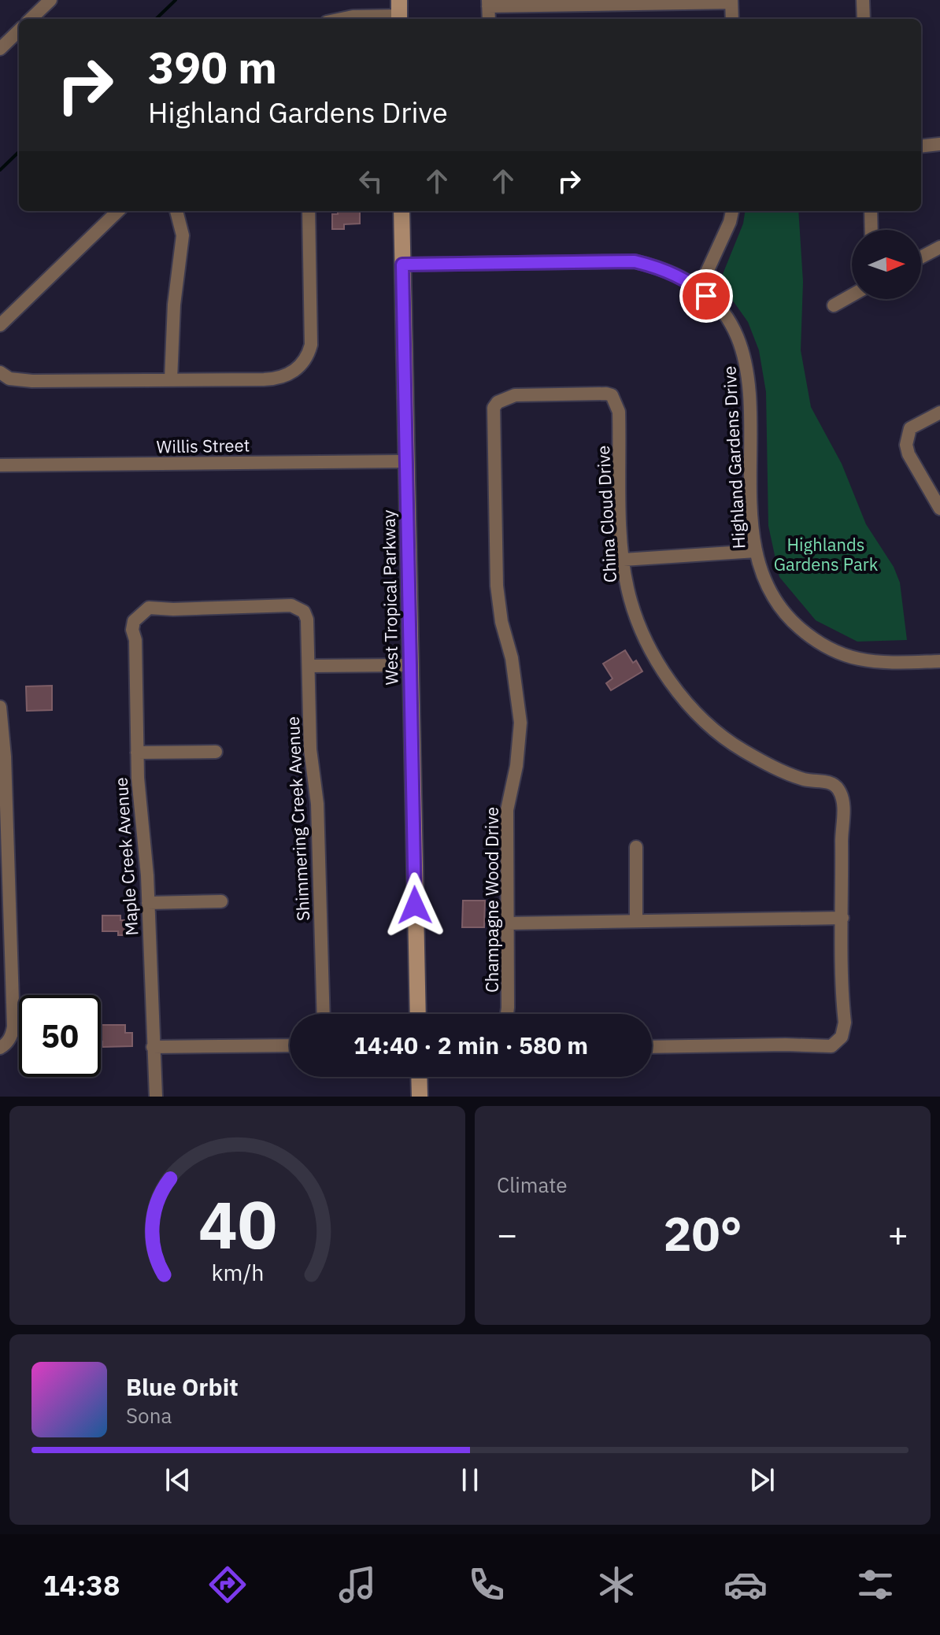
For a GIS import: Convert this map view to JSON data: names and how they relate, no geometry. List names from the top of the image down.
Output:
{
  "streets": {
    "main road": ["West Tropical Parkway"],
    "street": [
      "Willis Street",
      "Highland Gardens Drive",
      "China Cloud Drive",
      "Shimmering Creek Avenue",
      "Maple Creek Avenue",
      "Champagne Wood Drive"
    ]
  },
  "crossings": [
    ["Willis Street", "West Tropical Parkway"],
    ["Highland Gardens Drive", "West Tropical Parkway"],
    ["China Cloud Drive", "Champagne Wood Drive"],
    ["Shimmering Creek Avenue", "Maple Creek Avenue"]
  ],
  "parks": ["Highlands Gardens Park"],
  "north": "right",
  "page": {
    "turn": ["390 m", "Highland Gardens Drive"],
    "limit": "50",
    "trip": "14:40 · 2 min · 580 m",
    "tile": "Climate",
    "heat": ["−", "20°", "+"],
    "song": ["Blue Orbit", "Sona"],
    "tabs": "14:38",
    "gauge": ["40", "km/h"]
  }
}
